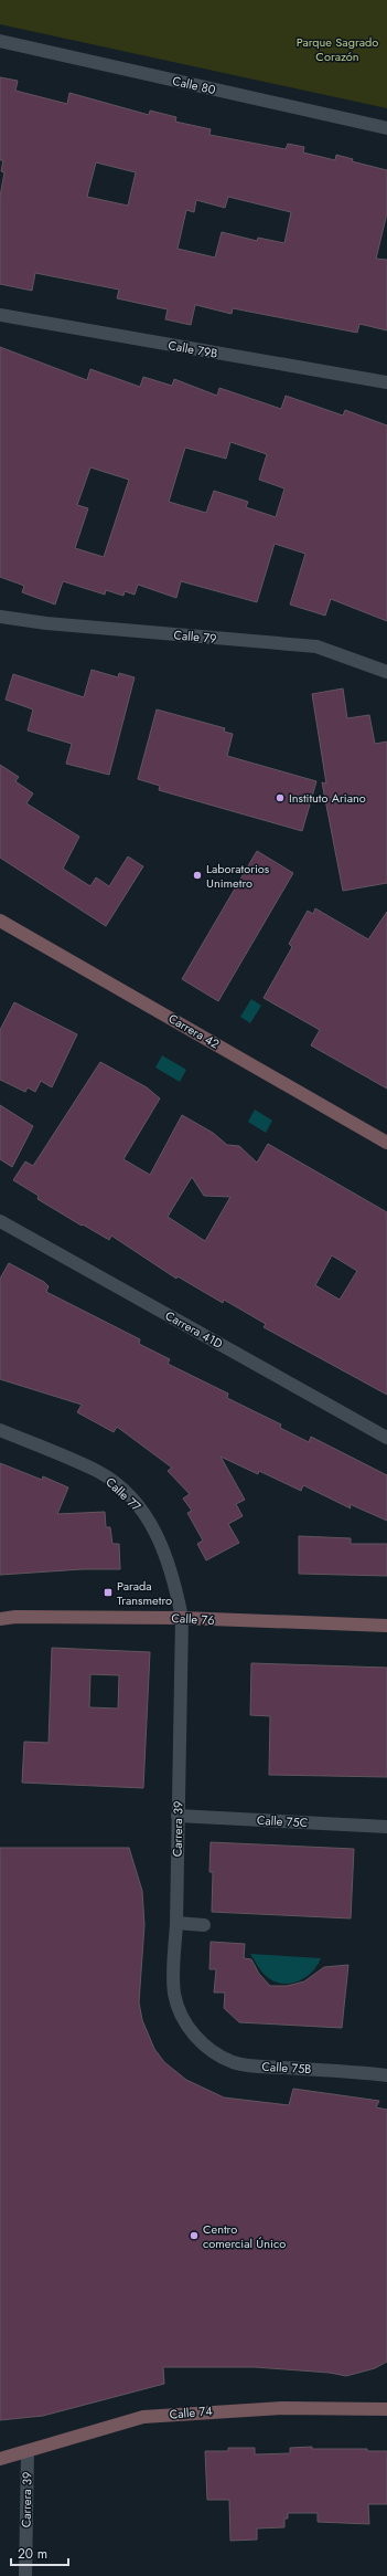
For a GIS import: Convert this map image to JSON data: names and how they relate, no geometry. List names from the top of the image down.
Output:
{
  "streets": {
    "street": [
      "Calle 80",
      "Calle 79B",
      "Calle 79",
      "Carrera 42",
      "Carrera 41D",
      "Calle 77",
      "Calle 76",
      "Calle 75C",
      "Carrera 39",
      "Calle 75B",
      "Calle 74"
    ]
  },
  "crossings": [
    ["Calle 77", "Calle 76"],
    ["Calle 77", "Carrera 39"],
    ["Calle 76", "Carrera 39"],
    ["Calle 75C", "Carrera 39"],
    ["Carrera 39", "Calle 75B"],
    ["Carrera 39", "Calle 74"]
  ],
  "parks": ["Parque Sagrado Corazón"],
  "places": {
    "other": ["Instituto Ariano", "Laboratorios Unimetro", "Centro comercial Único"],
    "transit": ["Parada Transmetro"]
  },
  "scale_bar": "20 m"
}
